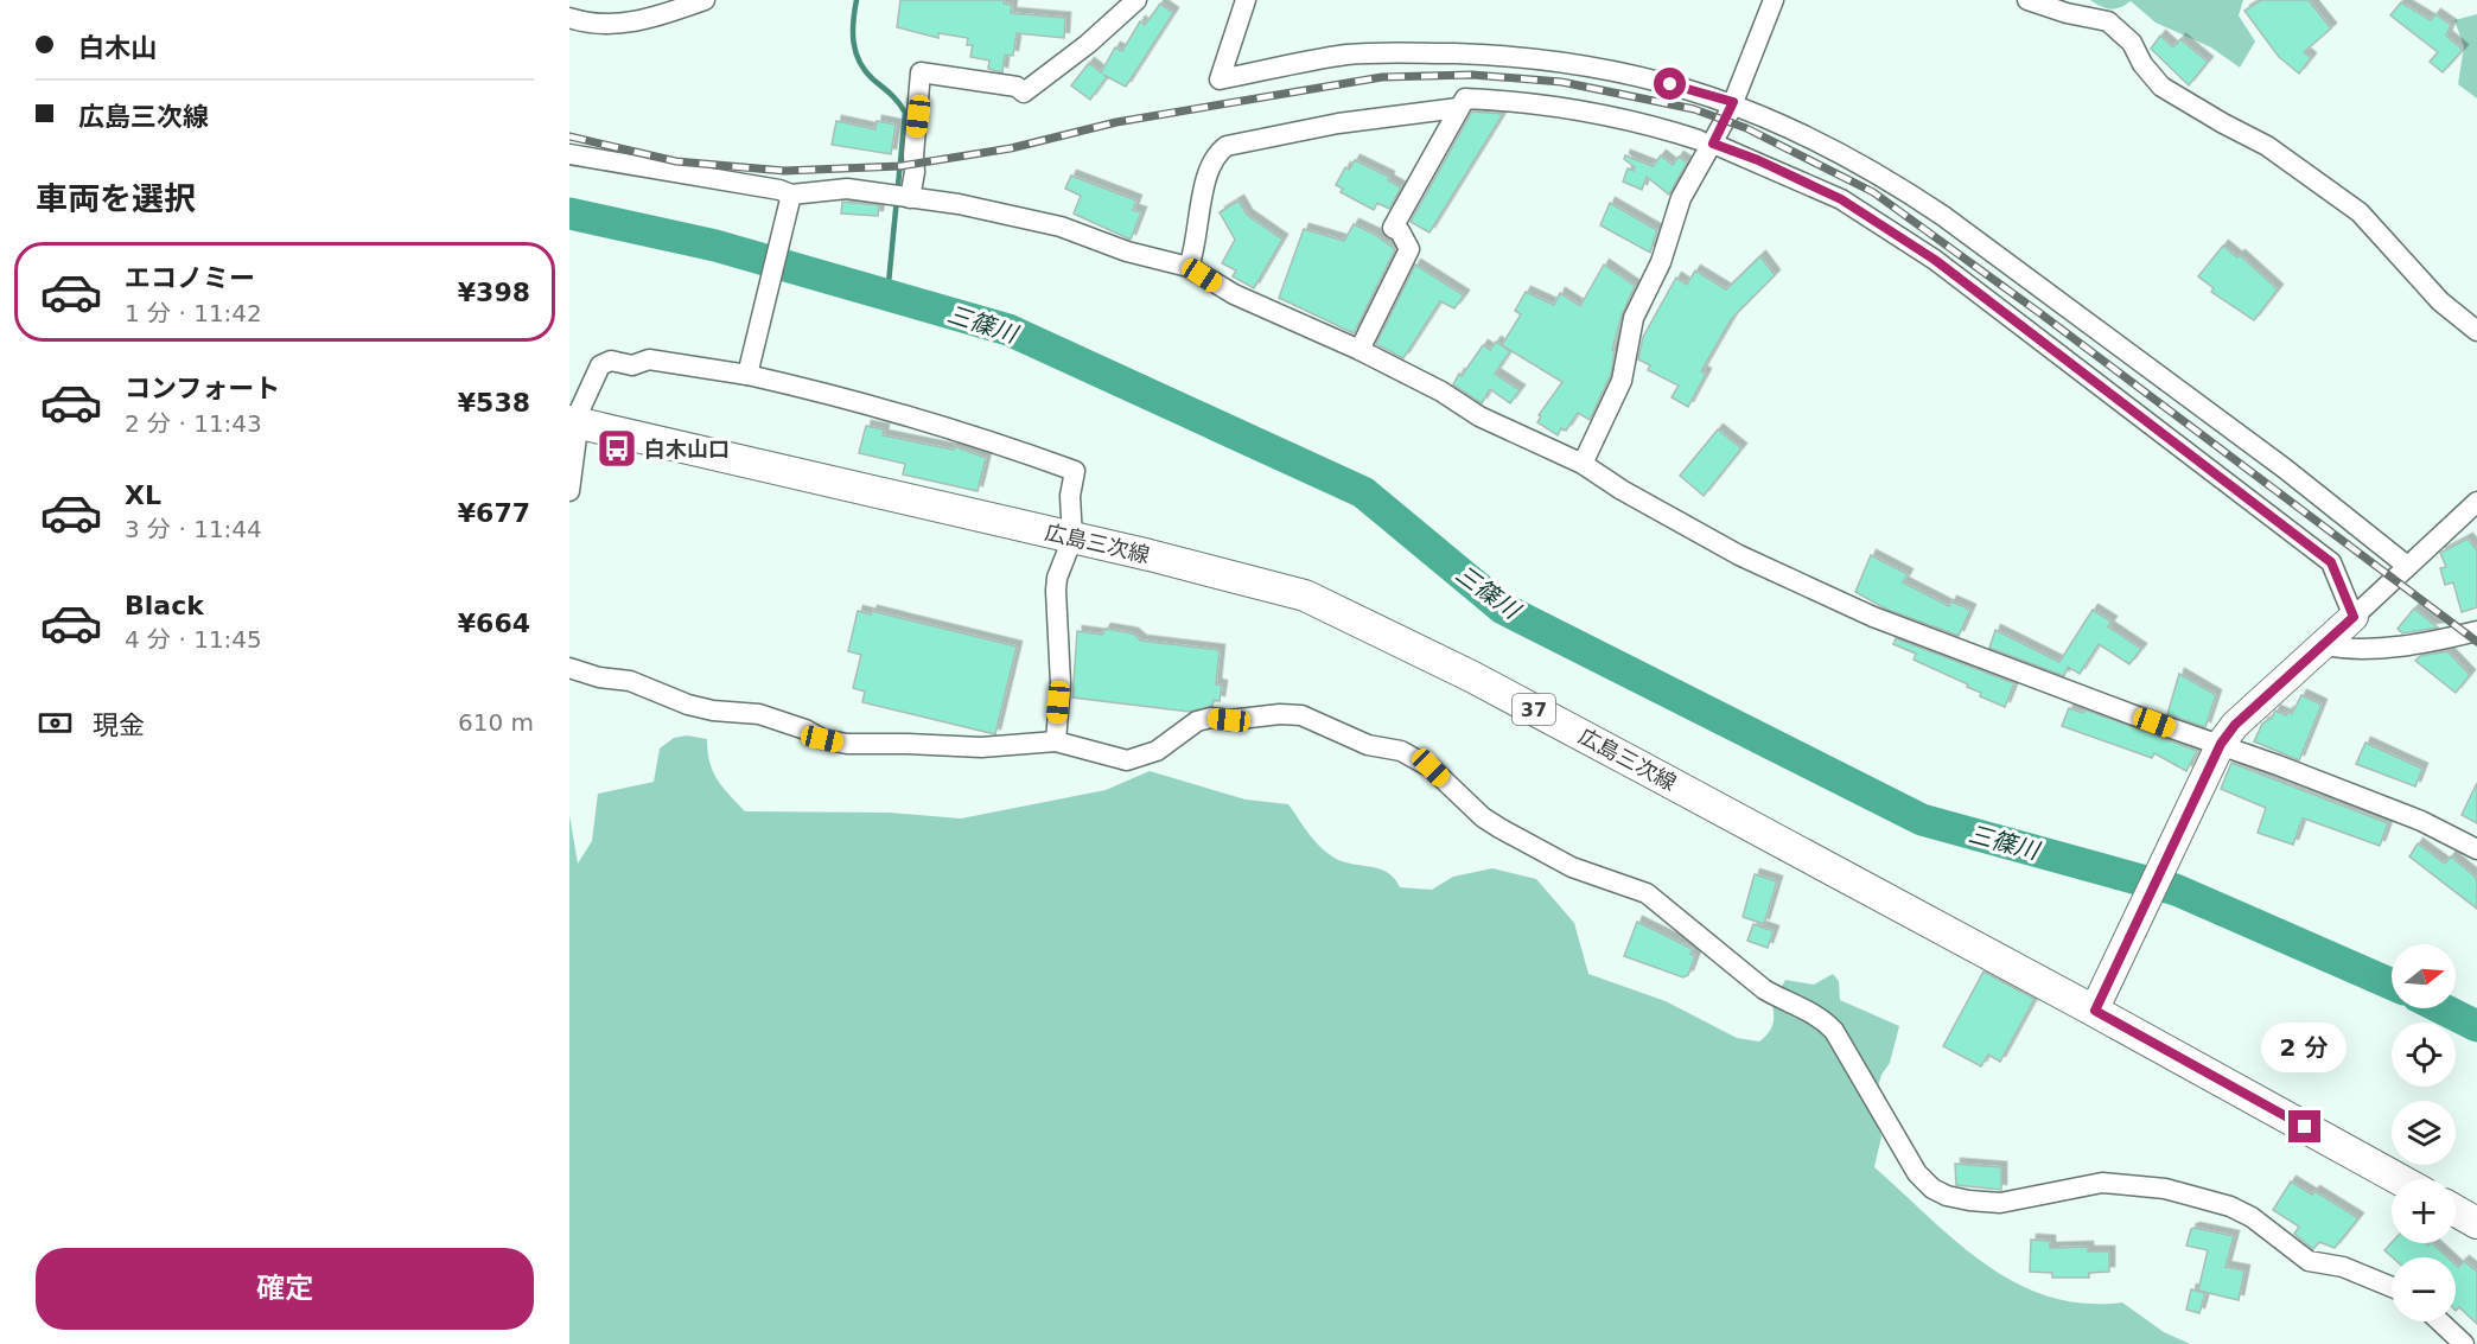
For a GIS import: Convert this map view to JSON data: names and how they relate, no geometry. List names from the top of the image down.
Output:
{
  "streets": {
    "main road": ["広島三次線", "37"]
  },
  "water": ["三篠川"],
  "places": {
    "bus stop": ["白木山口"]
  },
  "north": "right",
  "page": {
    "banner": ["白木山", "広島三次線"],
    "heading": "車両を選択",
    "list": [
      {
        "name": "エコノミー",
        "note": "1 分 · 11:42",
        "value": "¥398"
      },
      {
        "name": "コンフォート",
        "note": "2 分 · 11:43",
        "value": "¥538"
      },
      {
        "name": "XL",
        "note": "3 分 · 11:44",
        "value": "¥677"
      },
      {
        "name": "Black",
        "note": "4 分 · 11:45",
        "value": "¥664"
      }
    ],
    "pay": ["現金", "610 m"],
    "map_buttons": ["+", "−"],
    "bubble": "2 分",
    "buttons": "確定"
  }
}
